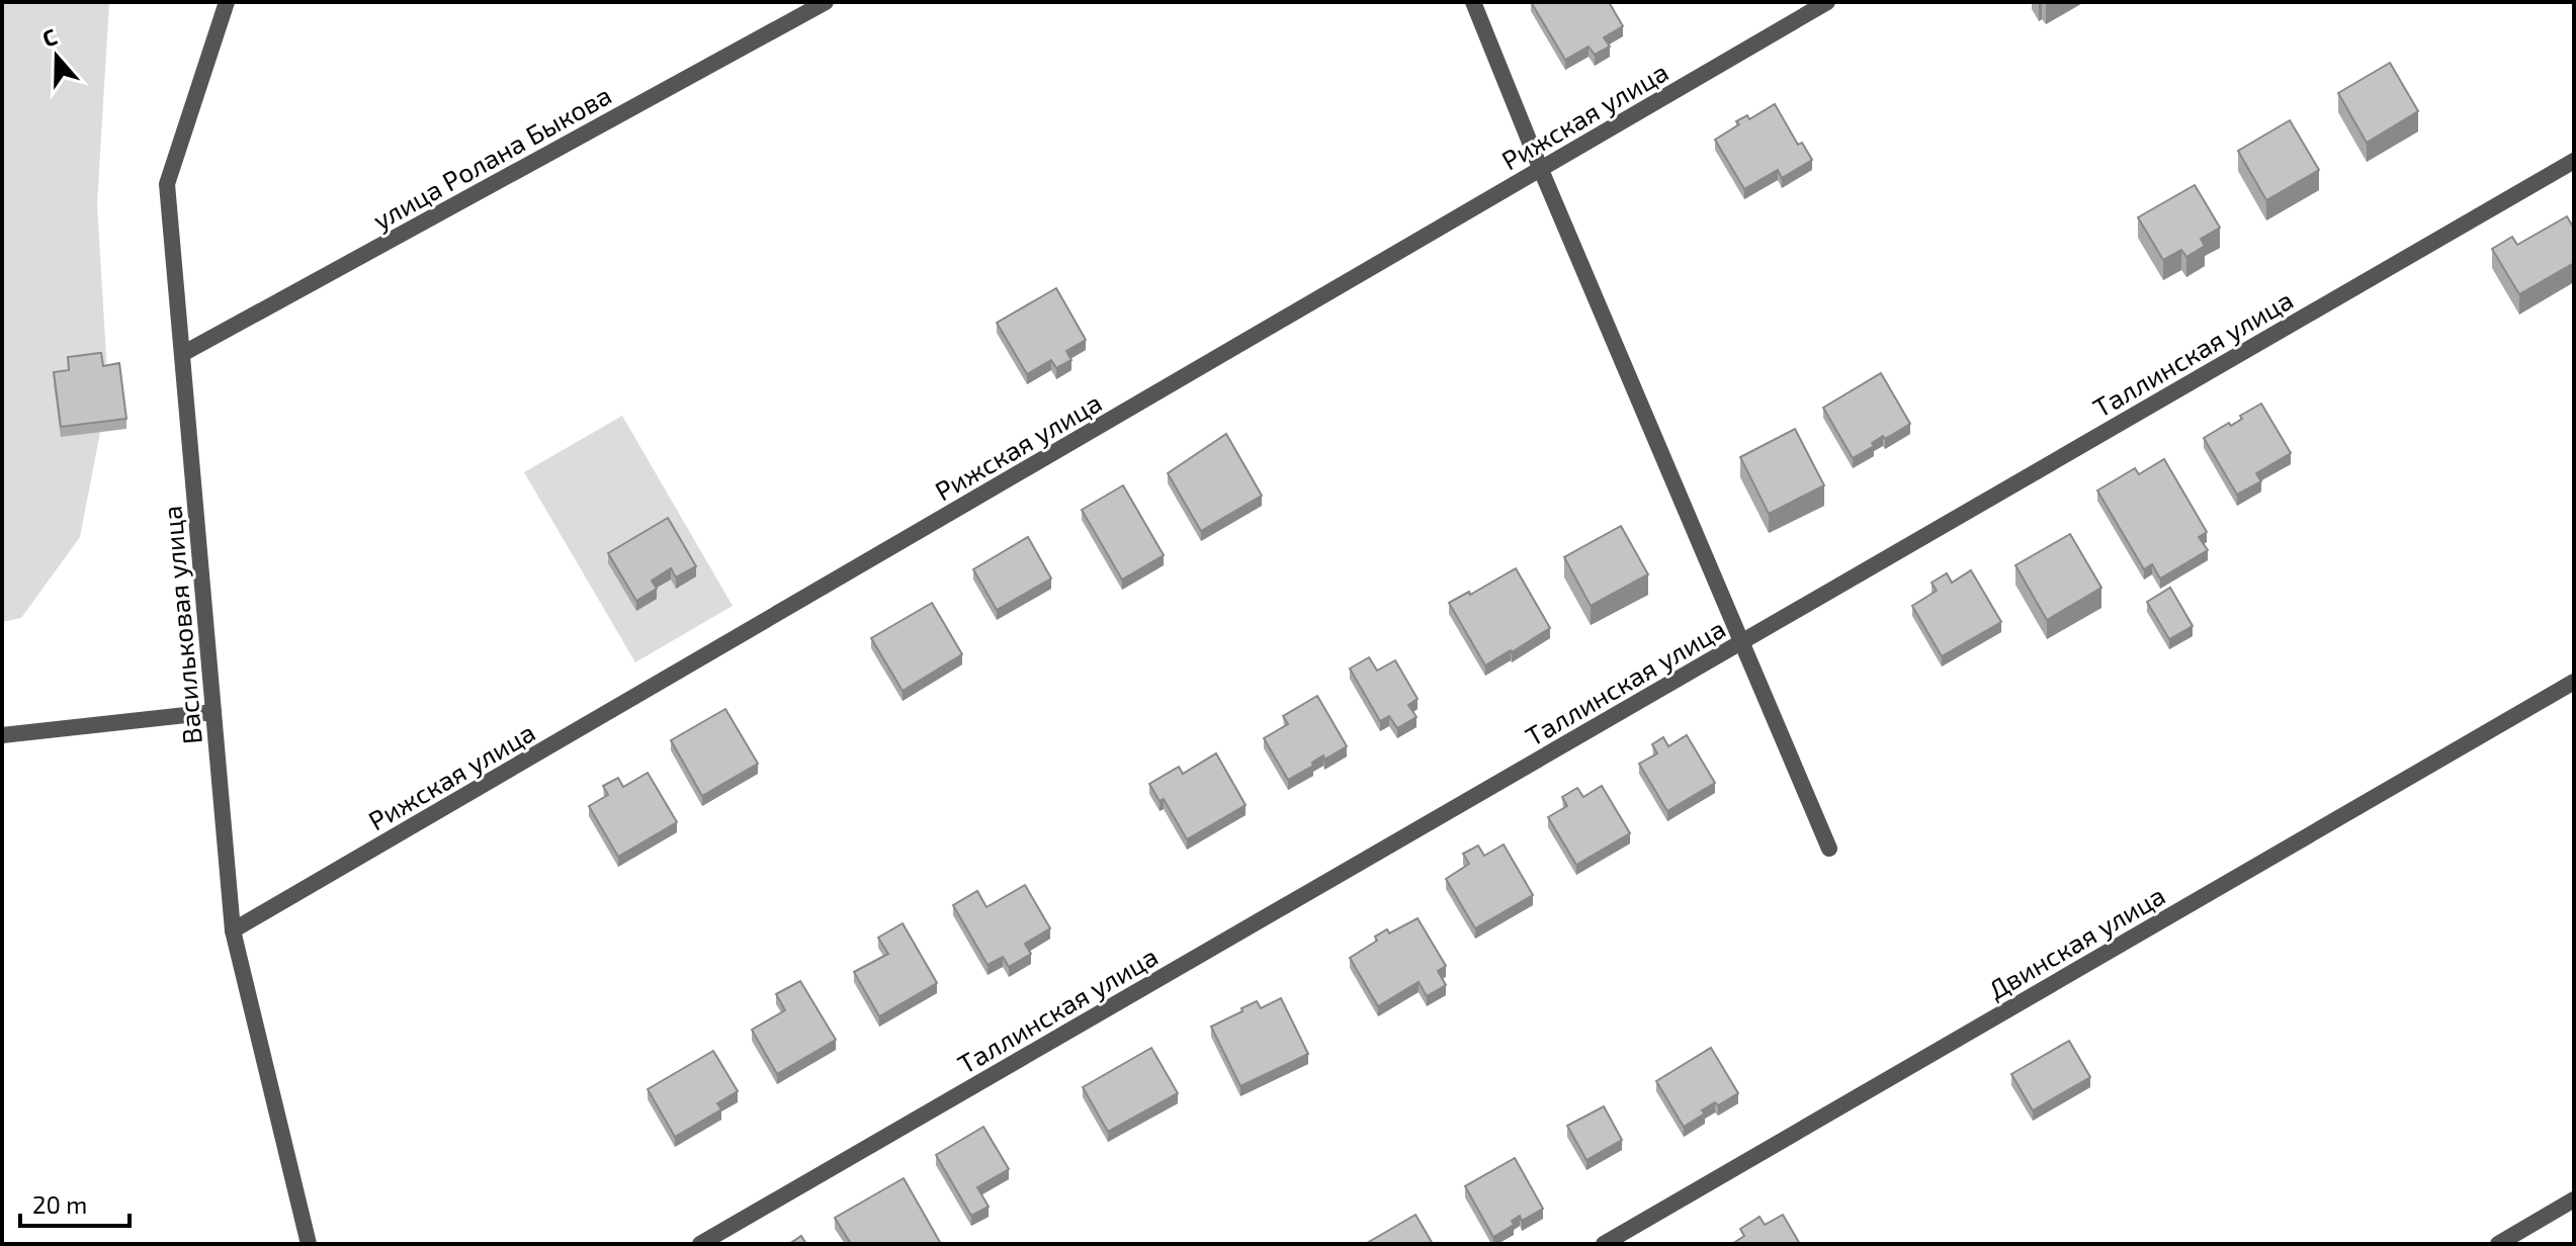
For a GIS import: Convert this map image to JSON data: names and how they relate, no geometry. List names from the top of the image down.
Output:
{
  "streets": {
    "street": [
      "Рижская улица",
      "улица Ролана Быкова",
      "Таллинская улица",
      "Васильковая улица",
      "Двинская улица"
    ]
  },
  "crossings": [
    ["Рижская улица", "Васильковая улица"],
    ["улица Ролана Быкова", "Васильковая улица"]
  ],
  "scale_bar": "20 m",
  "north": "top"
}
